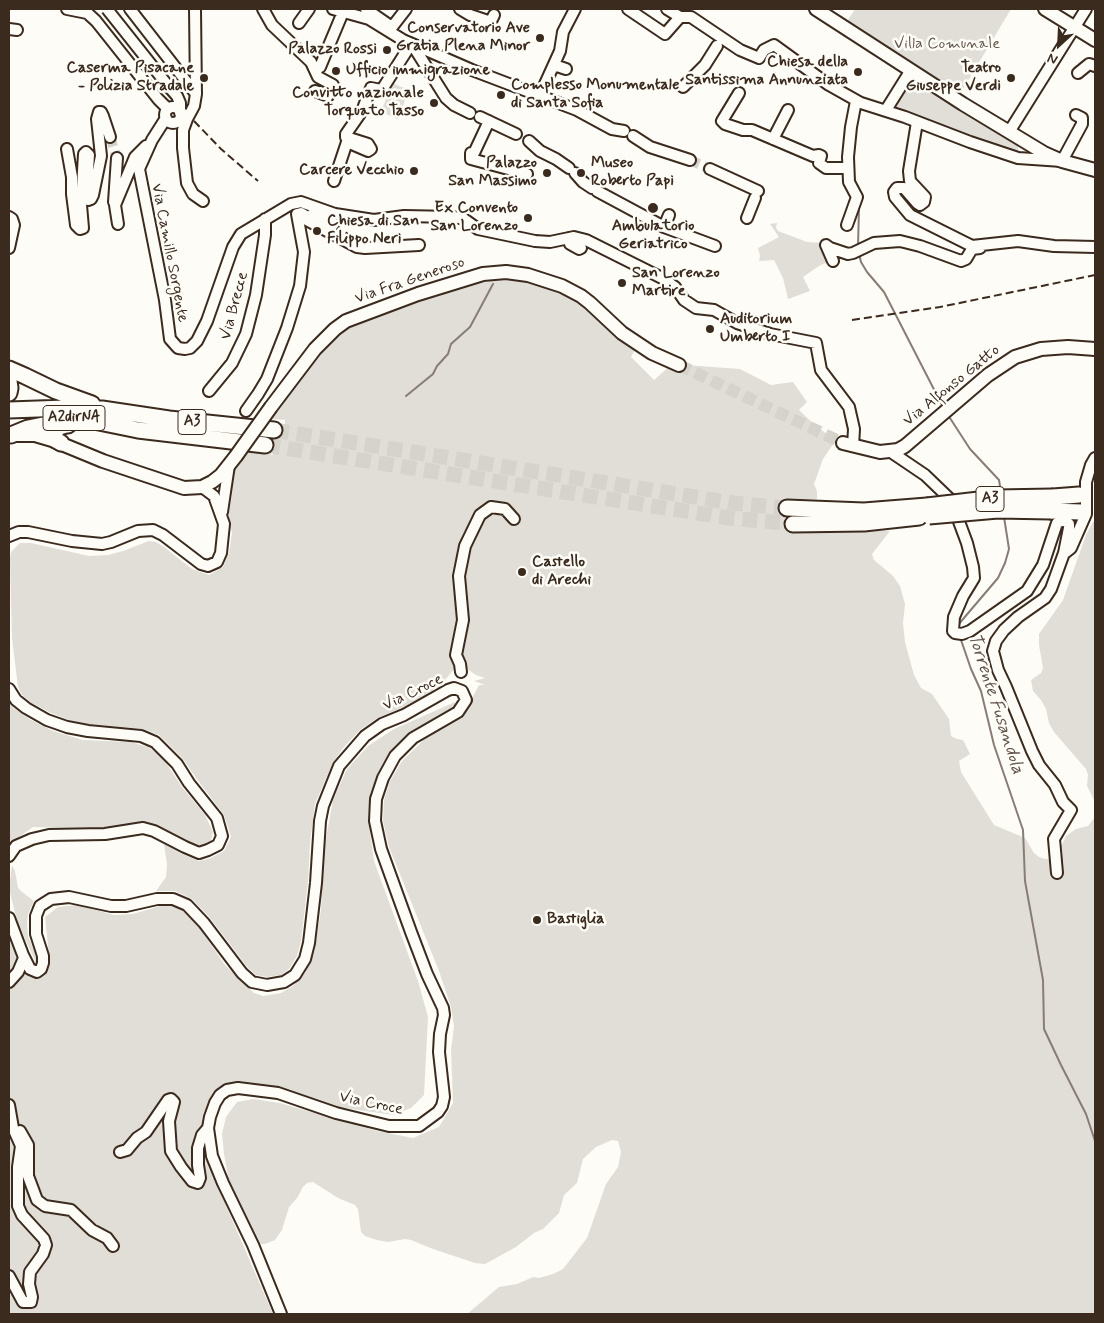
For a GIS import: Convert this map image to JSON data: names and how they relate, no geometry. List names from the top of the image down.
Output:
{
  "streets": {
    "highway": ["A2dirNA", "A3"],
    "main road": ["Via Fra Generoso", "Via Alfonso Gatto"],
    "street": ["Via Camillo Sorgente", "Via Brecce", "Via Croce"]
  },
  "crossings": [
    ["Via Camillo Sorgente", "Via Brecce"],
    ["Via Fra Generoso", "A3"],
    ["A2dirNA", "A3"]
  ],
  "water": ["Torrente Fusandola"],
  "parks": ["Villa Comunale"],
  "places": [
    "Conservatorio Ave Gratia Plena Minor",
    "Palazzo Rossi",
    "Ufficio immigrazione",
    "Chiesa della Santissima Annunziata",
    "Caserma Pisacane - Polizia Stradale",
    "Teatro Giuseppe Verdi",
    "Complesso Monumentale di Santa Sofia",
    "Convitto nazionale Torquato Tasso",
    "Carcere Vecchio",
    "Palazzo San Massimo",
    "Museo Roberto Papi",
    "Ambulatorio Geriatrico",
    "Ex Convento San Lorenzo",
    "Chiesa di San Filippo Neri",
    "San Lorenzo Martire",
    "Auditorium Umberto I",
    "Castello di Arechi",
    "Bastiglia"
  ],
  "north": "bottom left"
}
